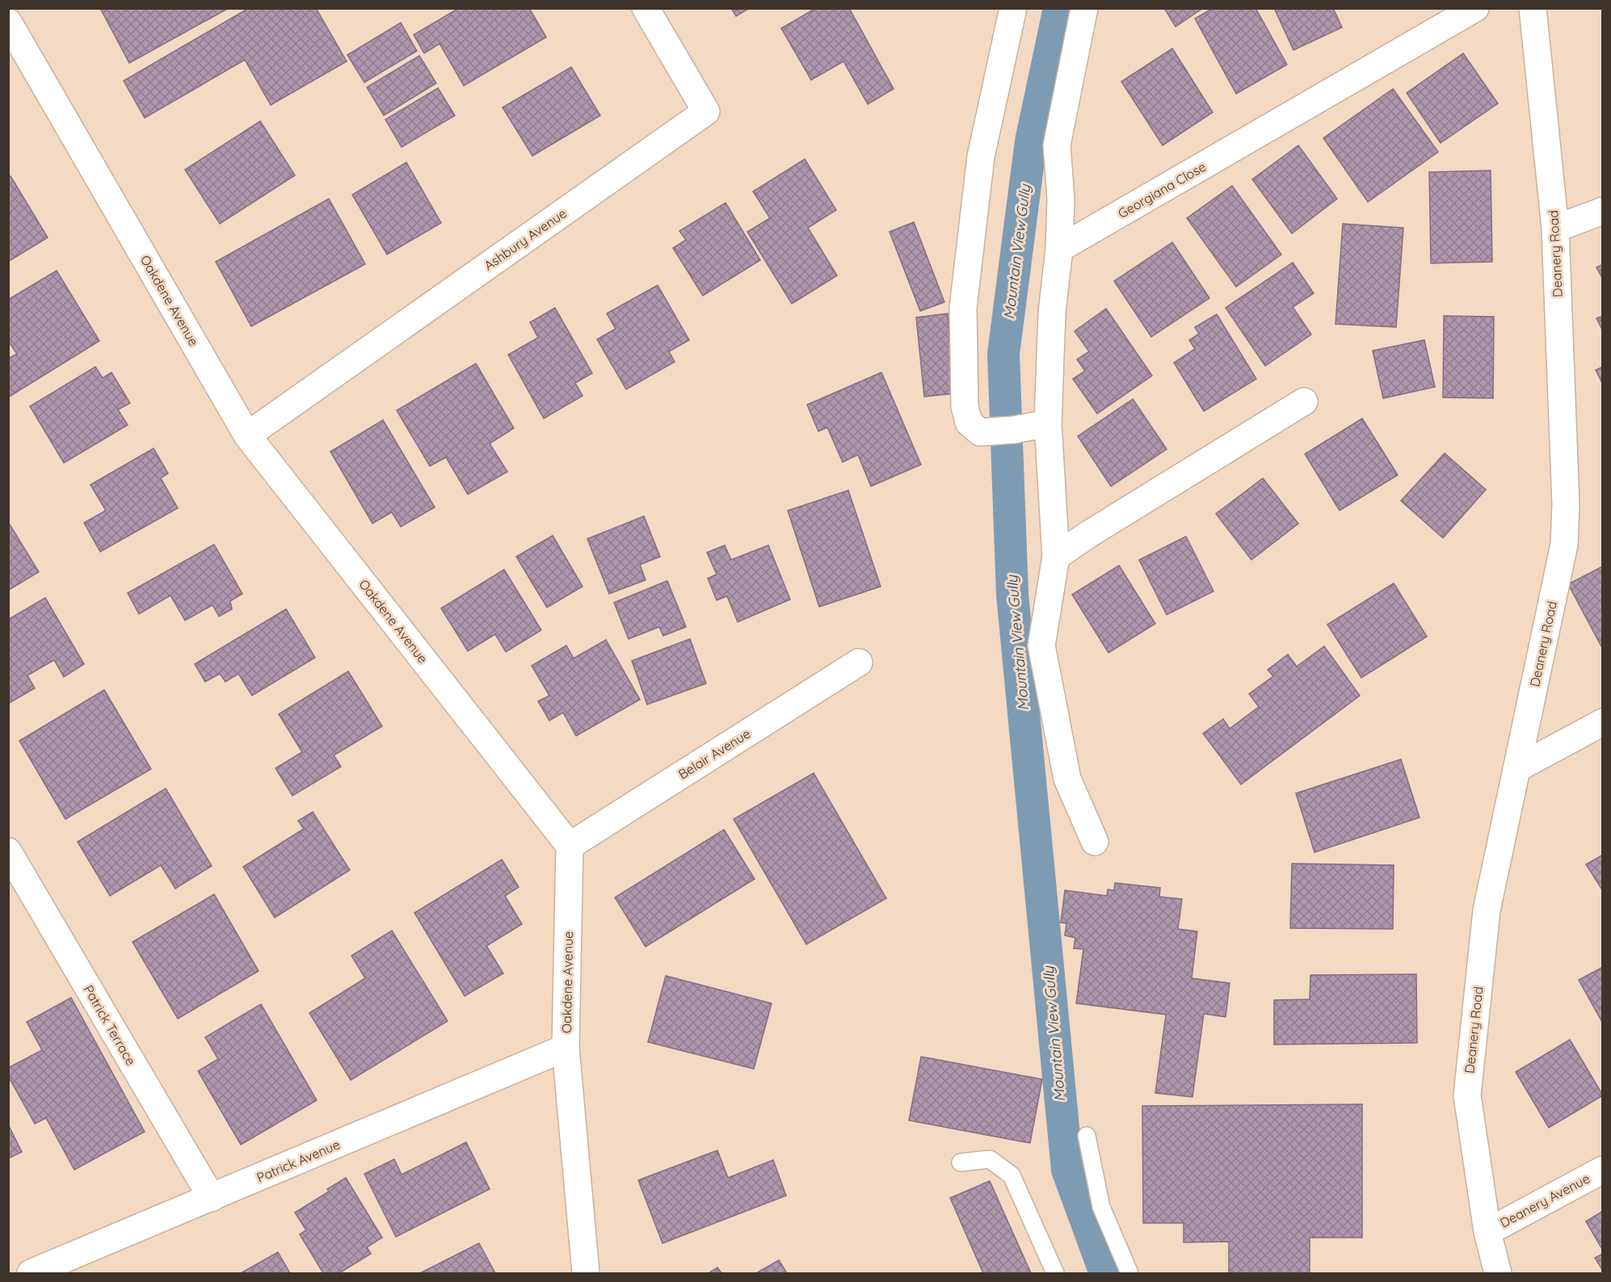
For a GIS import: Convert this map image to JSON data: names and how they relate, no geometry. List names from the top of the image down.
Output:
{
  "streets": {
    "street": [
      "Georgiana Close",
      "Ashbury Avenue",
      "Deanery Road",
      "Oakdene Avenue",
      "Belair Avenue",
      "Patrick Terrace",
      "Patrick Avenue",
      "Deanery Avenue"
    ]
  },
  "crossings": [
    ["Ashbury Avenue", "Oakdene Avenue"],
    ["Deanery Road", "Deanery Avenue"],
    ["Oakdene Avenue", "Belair Avenue"],
    ["Oakdene Avenue", "Patrick Avenue"],
    ["Patrick Terrace", "Patrick Avenue"]
  ],
  "water": ["Mountain View Gully"]
}
